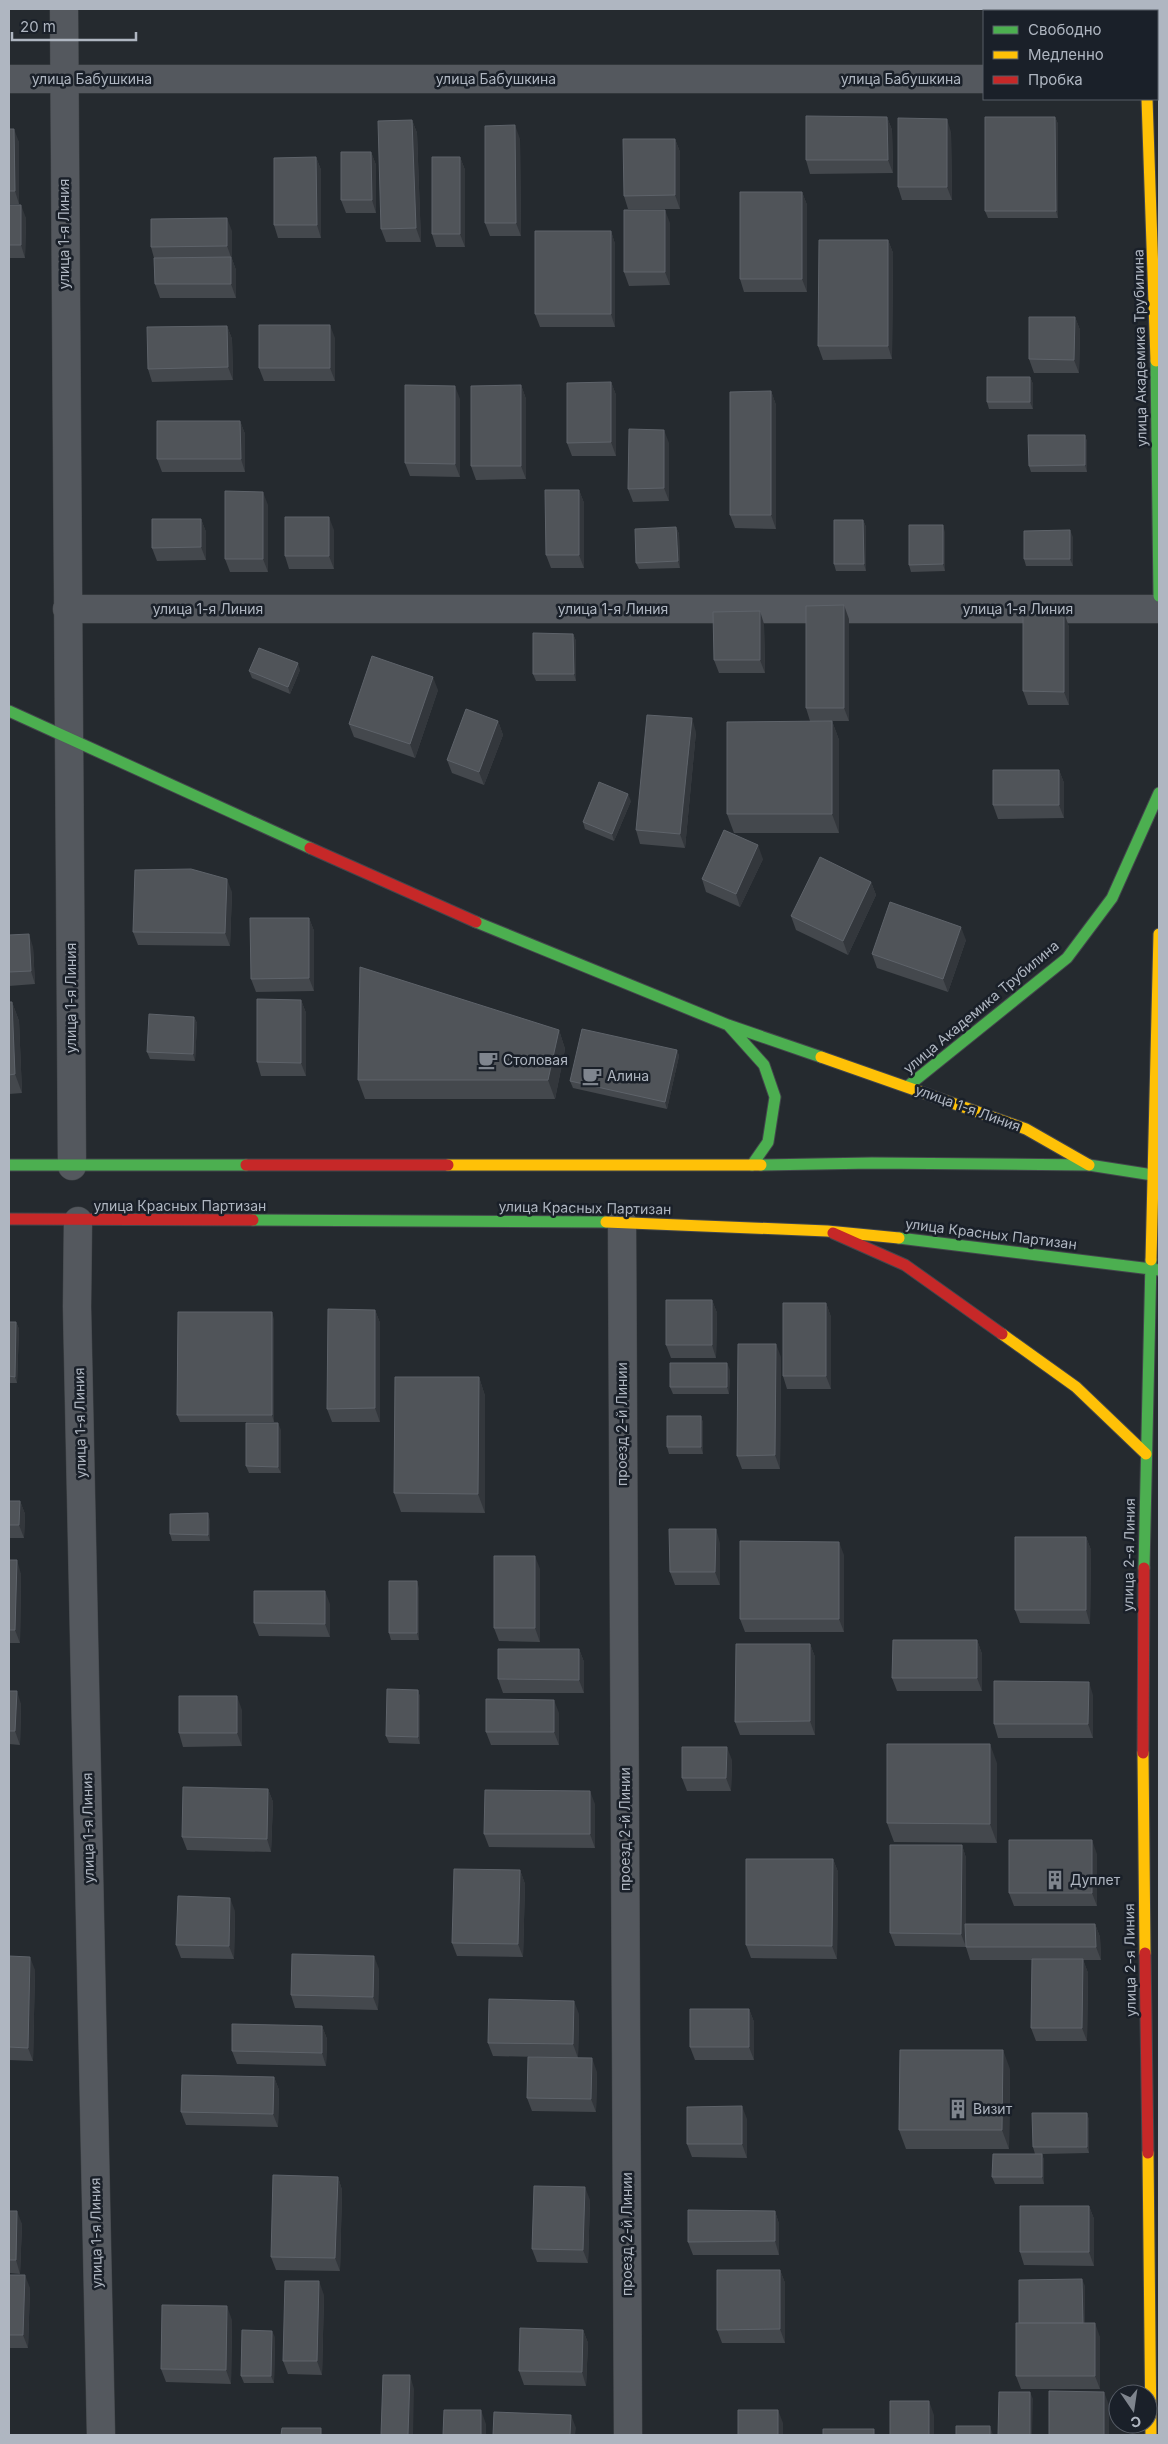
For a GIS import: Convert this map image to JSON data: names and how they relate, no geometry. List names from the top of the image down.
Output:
{
  "streets": {
    "main road": [
      "улица 1-я Линия",
      "улица Академика Трубилина",
      "улица Красных Партизан",
      "улица 2-я Линия"
    ],
    "street": ["улица Бабушкина", "проезд 2-й Линии"]
  },
  "crossings": [
    ["улица Бабушкина", "улица 1-я Линия"],
    ["улица 1-я Линия", "улица Академика Трубилина"],
    ["улица 1-я Линия", "улица Красных Партизан"],
    ["улица Красных Партизан", "проезд 2-й Линии"],
    ["улица Красных Партизан", "улица 2-я Линия"]
  ],
  "places": {
    "cafe": ["Столовая", "Алина"],
    "building": ["Дуплет", "Визит"]
  },
  "legend": ["Свободно", "Медленно", "Пробка"],
  "scale_bar": "20 m",
  "north": "bottom"
}
